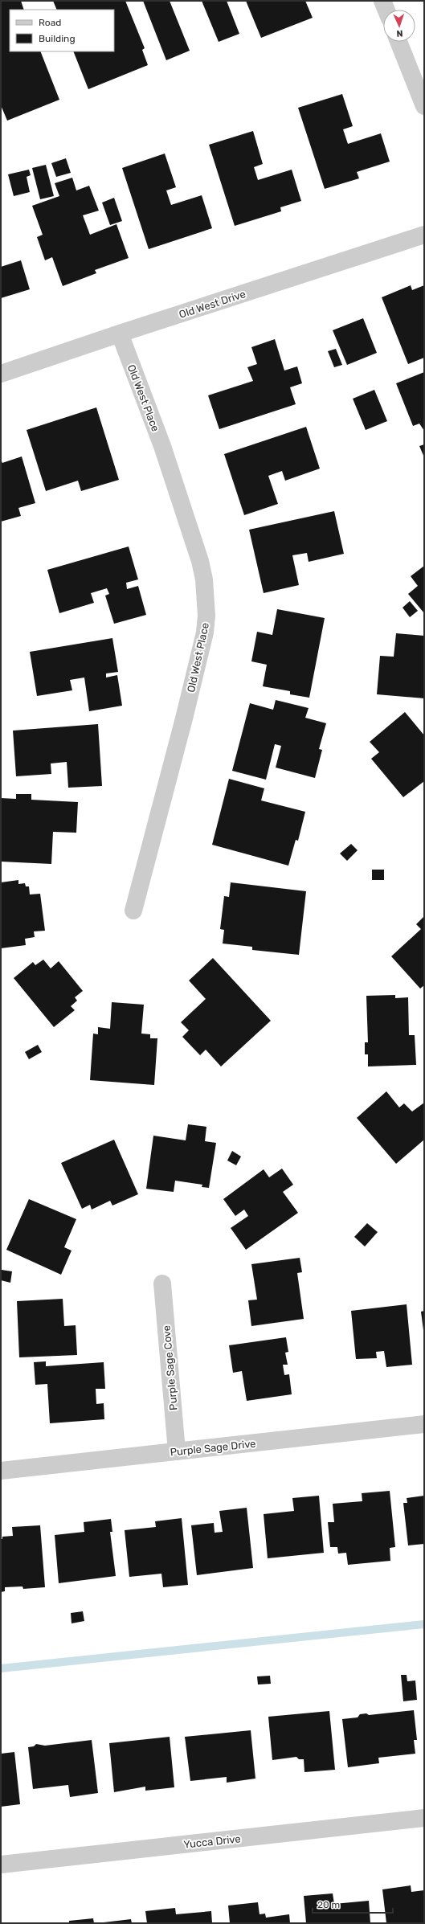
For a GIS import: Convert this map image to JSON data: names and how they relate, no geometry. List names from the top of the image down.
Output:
{
  "streets": {
    "street": [
      "Old West Drive",
      "Old West Place",
      "Purple Sage Cove",
      "Purple Sage Drive",
      "Yucca Drive"
    ]
  },
  "crossings": [
    ["Old West Drive", "Old West Place"],
    ["Purple Sage Cove", "Purple Sage Drive"]
  ],
  "legend": ["Road", "Building"],
  "scale_bar": "20 m",
  "north": "bottom"
}
